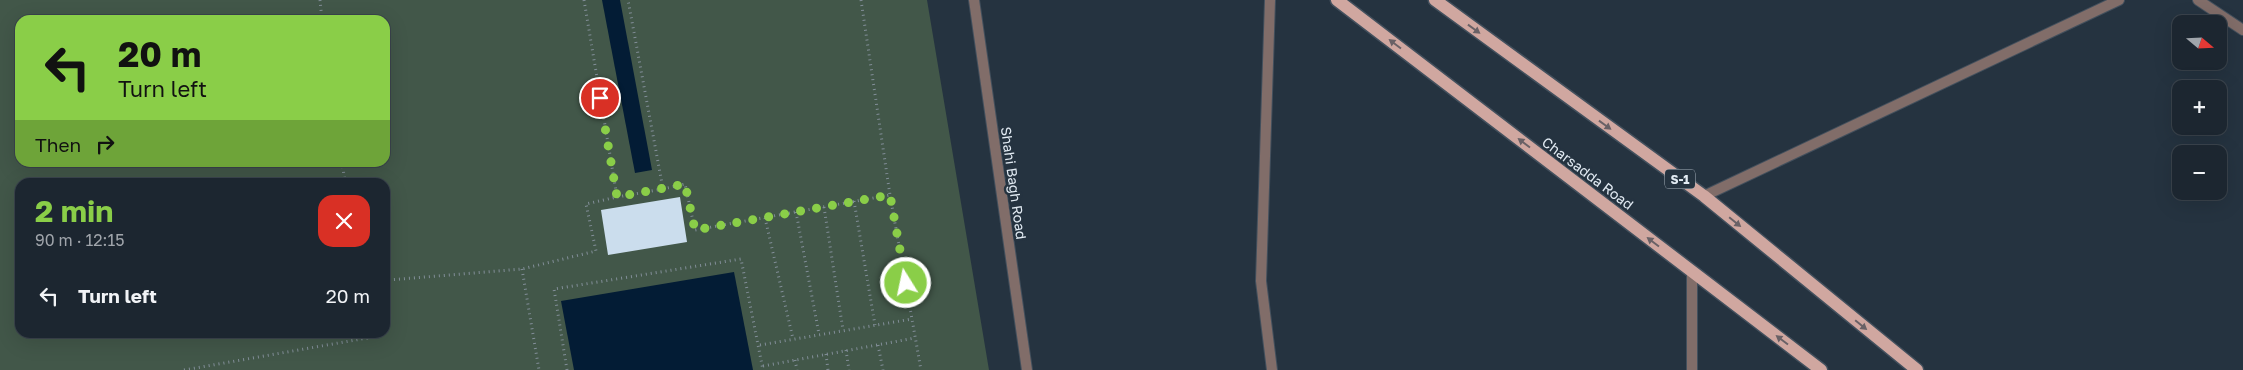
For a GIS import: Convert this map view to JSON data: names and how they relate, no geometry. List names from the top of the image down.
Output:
{
  "streets": {
    "main road": ["Charsadda Road", "S-1"],
    "street": ["Shahi Bagh Road"]
  },
  "north": "right",
  "page": {
    "map_buttons": ["+", "−"],
    "turn": ["20 m", "Turn left"],
    "then": "Then",
    "heading": ["2 min", "90 m · 12:15"],
    "list": [
      {
        "name": "Turn left",
        "value": "20 m"
      }
    ]
  }
}
